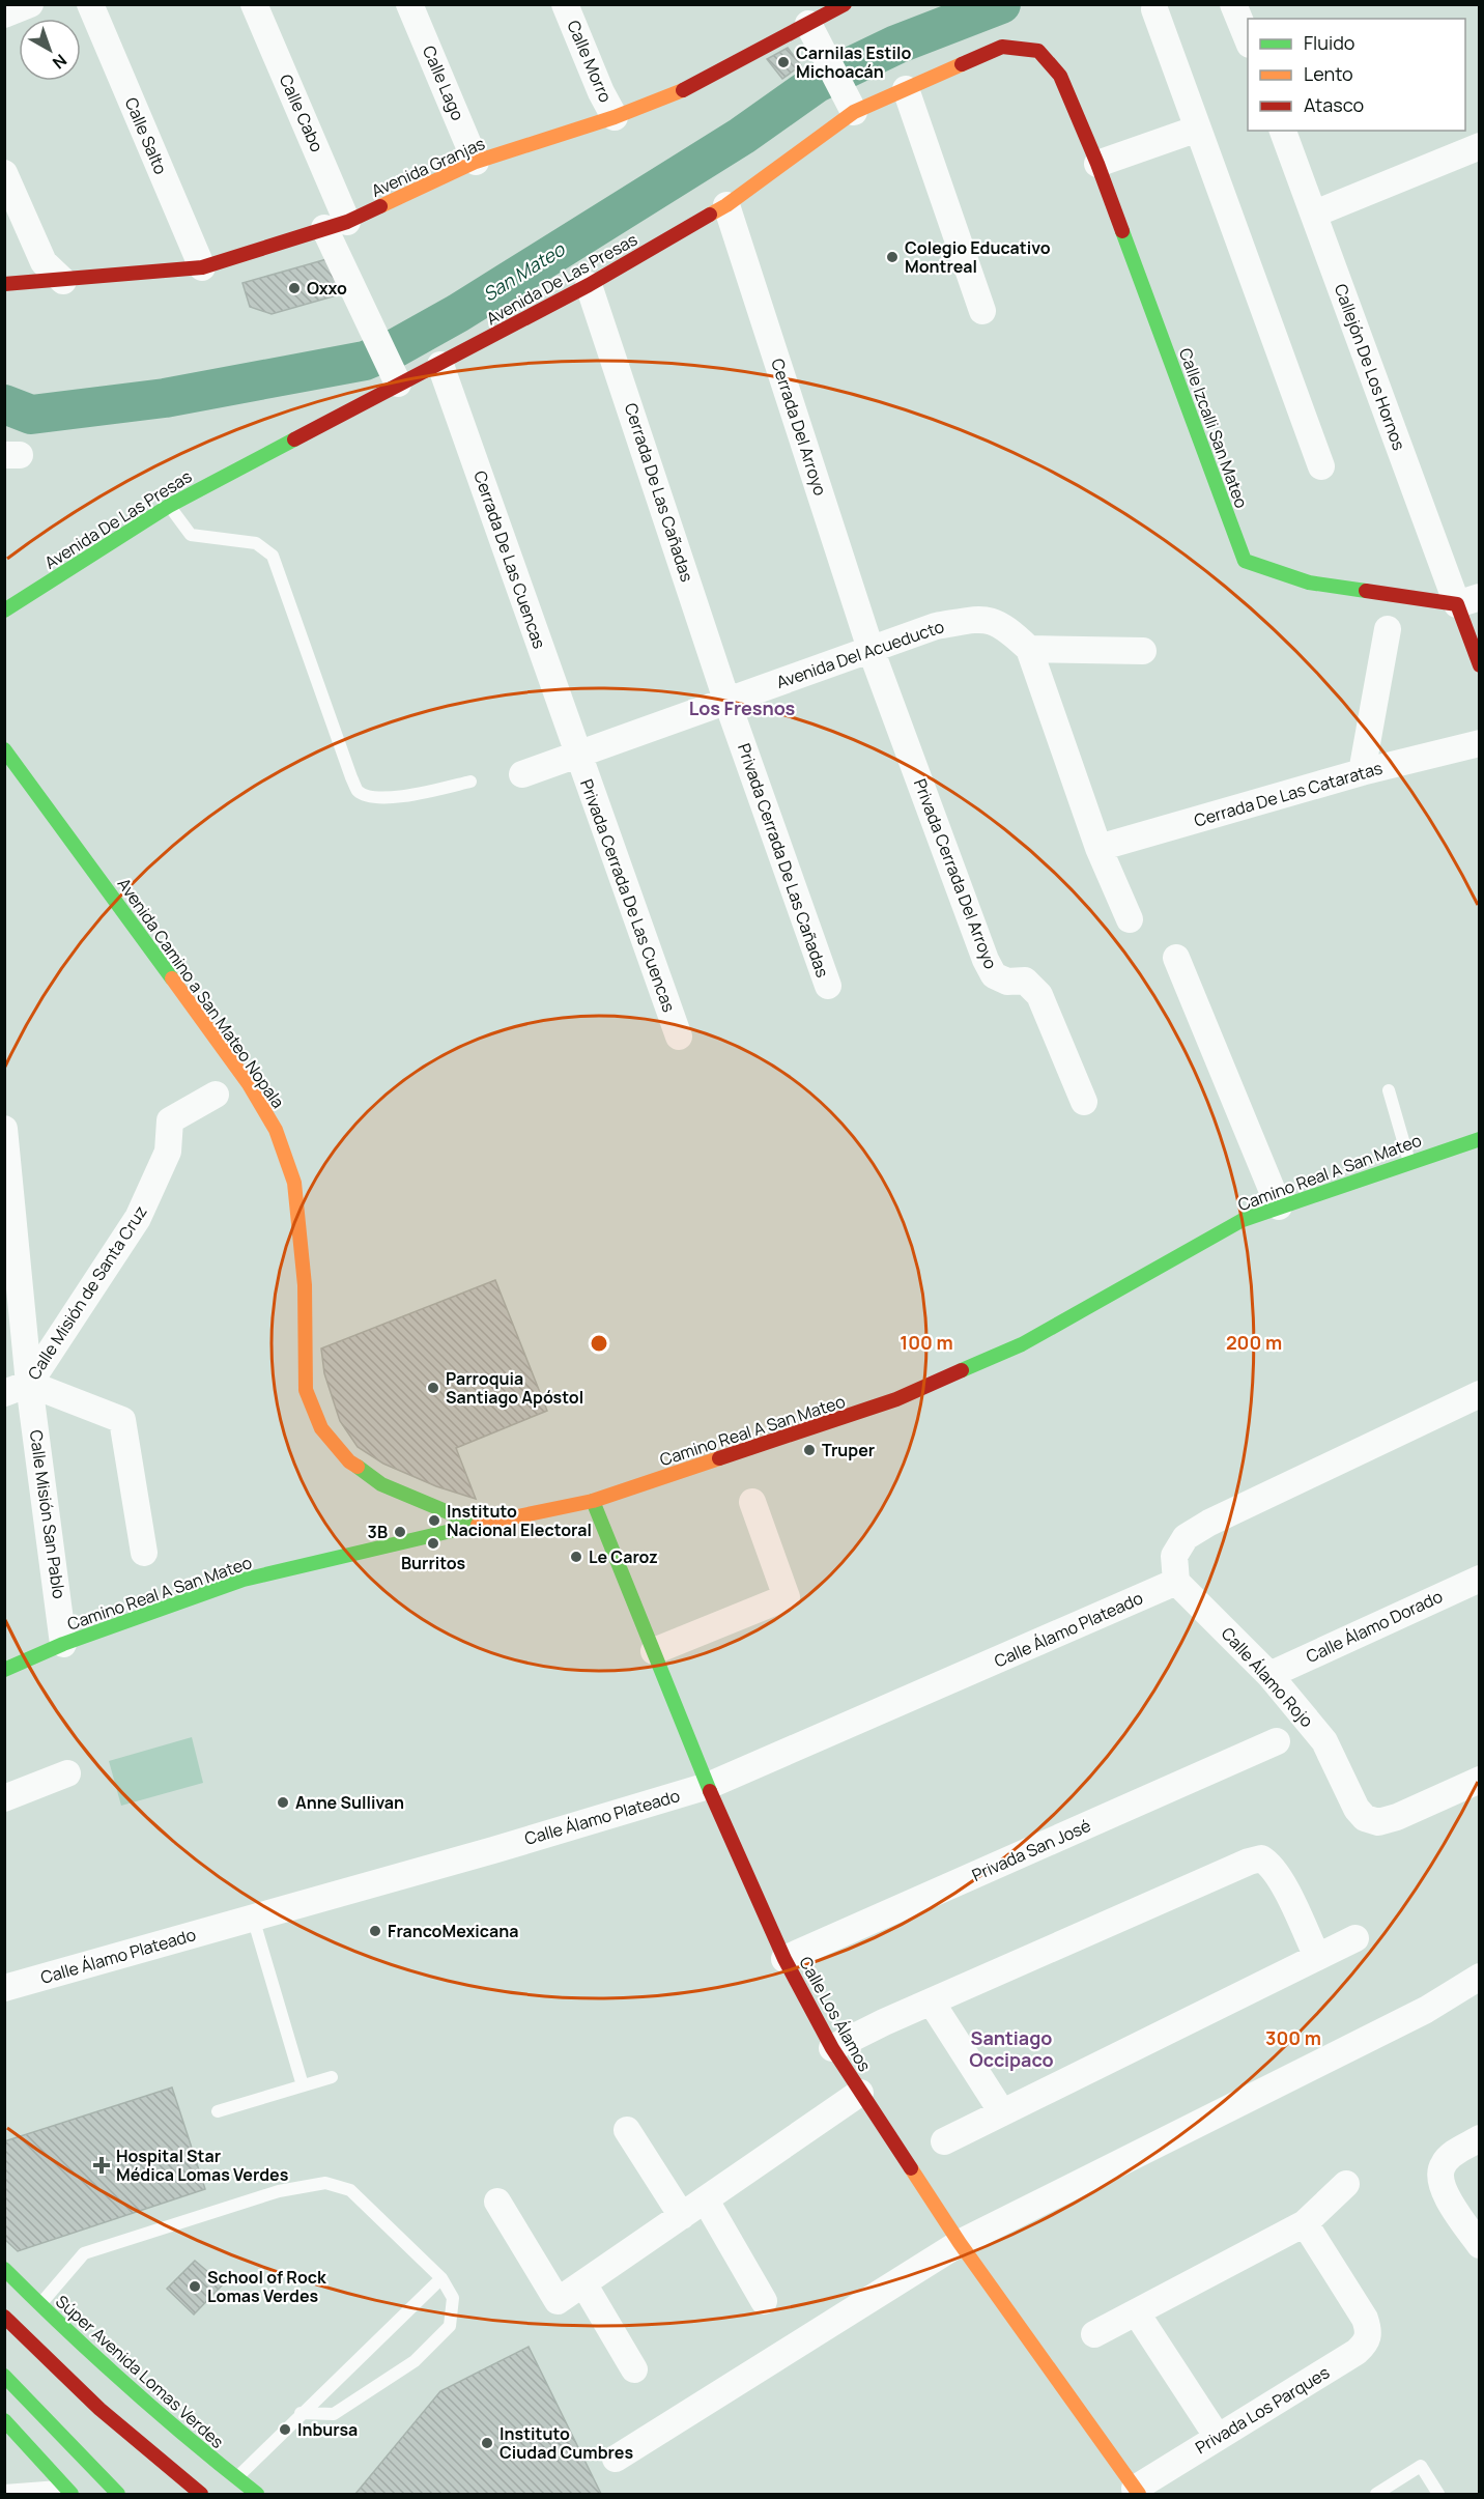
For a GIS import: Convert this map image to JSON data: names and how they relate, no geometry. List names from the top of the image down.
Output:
{
  "streets": {
    "street": [
      "Calle Morro",
      "Calle Lago",
      "Calle Cabo",
      "Calle Salto",
      "Avenida Granjas",
      "Avenida De Las Presas",
      "Callejón De Los Hornos",
      "Cerrada Del Arroyo",
      "Calle Izcalli San Mateo",
      "Cerrada De Las Cañadas",
      "Cerrada De Las Cuencas",
      "Avenida Del Acueducto",
      "Cerrada De Las Cataratas",
      "Privada Cerrada De Las Cañadas",
      "Privada Cerrada Del Arroyo",
      "Privada Cerrada De Las Cuencas",
      "Avenida Camino a San Mateo Nopala",
      "Camino Real A San Mateo",
      "Calle Misión de Santa Cruz",
      "Calle Misión San Pablo",
      "Calle Álamo Dorado",
      "Calle Álamo Plateado",
      "Calle Álamo Rojo",
      "Privada San José",
      "Calle Los Álamos",
      "Súper Avenida Lomas Verdes",
      "Privada Los Parques"
    ]
  },
  "crossings": [
    ["Calle Morro", "Avenida Granjas"],
    ["Calle Lago", "Avenida Granjas"],
    ["Calle Cabo", "Avenida Granjas"],
    ["Calle Cabo", "Avenida De Las Presas"],
    ["Calle Salto", "Avenida Granjas"],
    ["Avenida De Las Presas", "Cerrada Del Arroyo"],
    ["Avenida De Las Presas", "Calle Izcalli San Mateo"],
    ["Avenida De Las Presas", "Cerrada De Las Cañadas"],
    ["Avenida De Las Presas", "Cerrada De Las Cuencas"],
    ["Callejón De Los Hornos", "Calle Izcalli San Mateo"],
    ["Cerrada Del Arroyo", "Avenida Del Acueducto"],
    ["Cerrada Del Arroyo", "Privada Cerrada Del Arroyo"],
    ["Cerrada De Las Cañadas", "Avenida Del Acueducto"],
    ["Cerrada De Las Cañadas", "Privada Cerrada De Las Cañadas"],
    ["Cerrada De Las Cuencas", "Avenida Del Acueducto"],
    ["Cerrada De Las Cuencas", "Privada Cerrada De Las Cuencas"],
    ["Avenida Del Acueducto", "Cerrada De Las Cataratas"],
    ["Avenida Del Acueducto", "Privada Cerrada De Las Cañadas"],
    ["Avenida Del Acueducto", "Privada Cerrada Del Arroyo"],
    ["Avenida Del Acueducto", "Privada Cerrada De Las Cuencas"],
    ["Avenida Camino a San Mateo Nopala", "Camino Real A San Mateo"],
    ["Camino Real A San Mateo", "Calle Misión San Pablo"],
    ["Camino Real A San Mateo", "Calle Los Álamos"],
    ["Calle Misión de Santa Cruz", "Calle Misión San Pablo"],
    ["Calle Álamo Dorado", "Calle Álamo Rojo"],
    ["Calle Álamo Plateado", "Calle Álamo Rojo"],
    ["Calle Álamo Plateado", "Calle Los Álamos"],
    ["Privada San José", "Calle Los Álamos"],
    ["Calle Los Álamos", "Privada Los Parques"]
  ],
  "districts": ["Los Fresnos", "Santiago Occipaco"],
  "water": ["San Mateo"],
  "places": {
    "other": [
      "Carnilas Estilo Michoacán",
      "Colegio Educativo Montreal",
      "Oxxo",
      "Parroquia Santiago Apóstol",
      "Truper",
      "Instituto Nacional Electoral",
      "3B",
      "Burritos",
      "Le Caroz",
      "Anne Sullivan",
      "FrancoMexicana",
      "School of Rock Lomas Verdes",
      "Inbursa",
      "Instituto Ciudad Cumbres"
    ],
    "health": ["Hospital Star Médica Lomas Verdes"]
  },
  "legend": ["Fluido", "Lento", "Atasco"],
  "north": "bottom right",
  "rings": ["100 m", "200 m", "300 m"]
}
